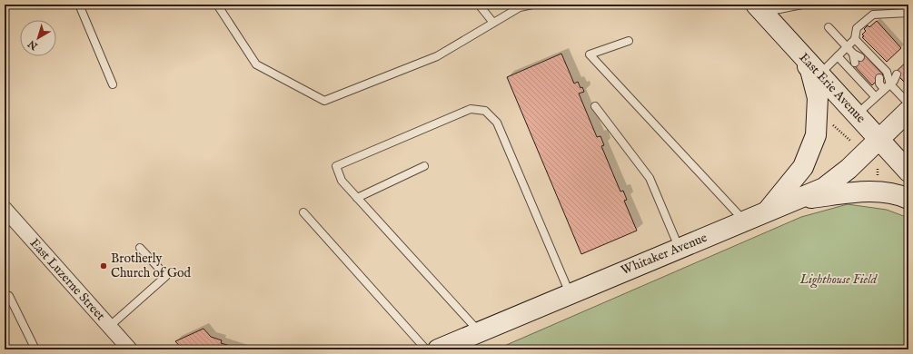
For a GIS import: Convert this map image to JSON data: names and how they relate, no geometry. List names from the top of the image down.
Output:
{
  "streets": {
    "main road": ["East Erie Avenue", "Whitaker Avenue"],
    "street": ["East Luzerne Street"]
  },
  "crossings": [
    ["East Erie Avenue", "Whitaker Avenue"]
  ],
  "parks": ["Lighthouse Field"],
  "places": ["Brotherly Church of God"],
  "north": "bottom left"
}
